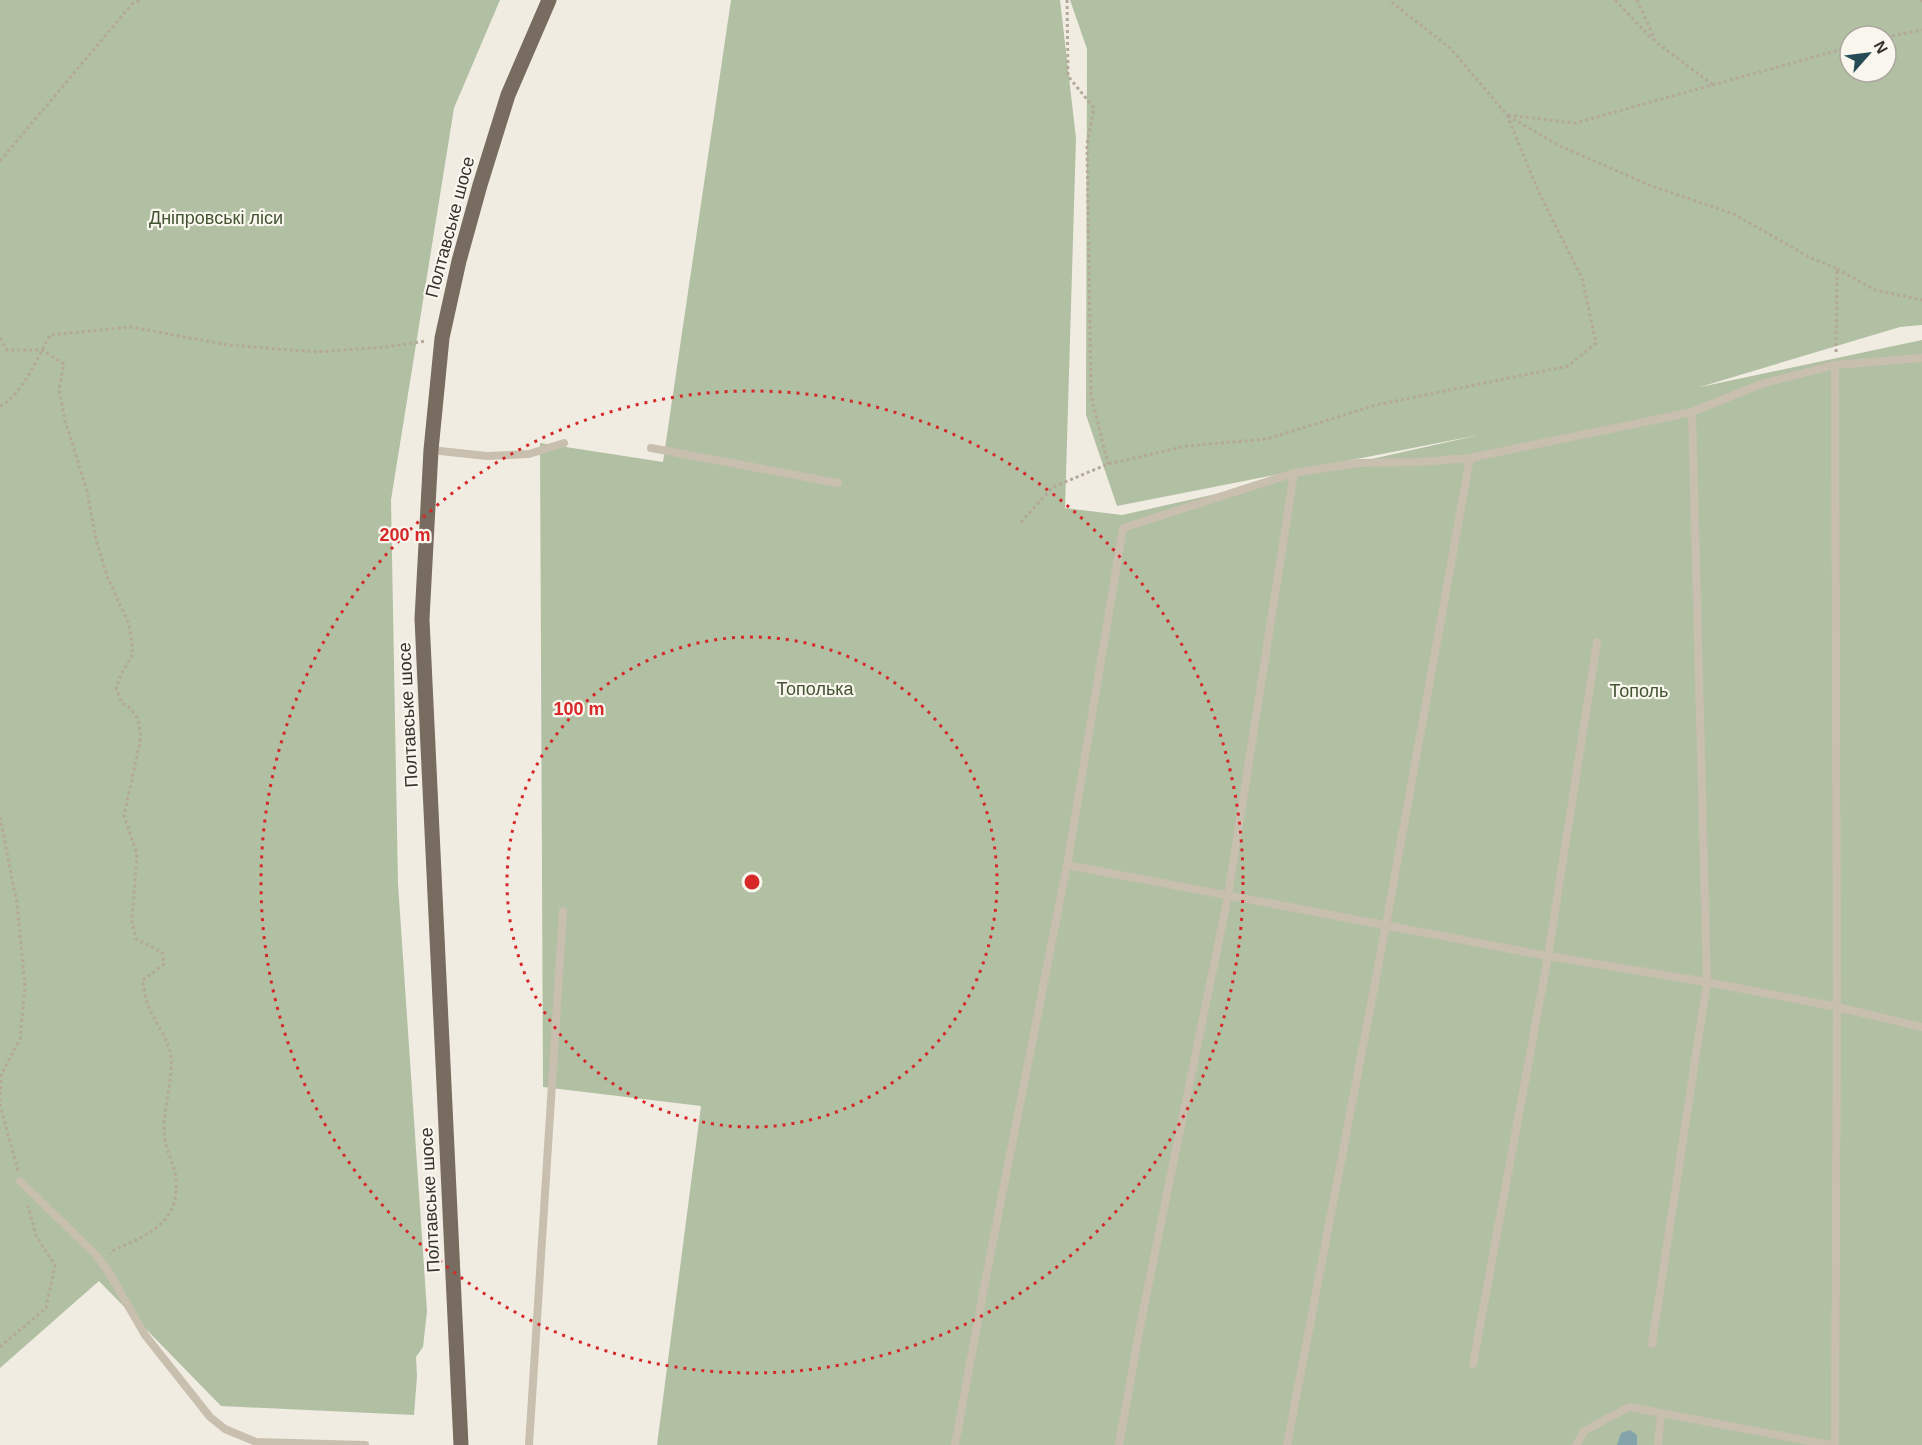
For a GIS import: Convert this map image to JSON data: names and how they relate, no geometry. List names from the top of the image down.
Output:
{
  "streets": {
    "main road": ["Полтавське шосе"]
  },
  "parks": ["Дніпровські ліси", "Тополька", "Тополь"],
  "north": "top right",
  "rings": ["200 m", "100 m"]
}
